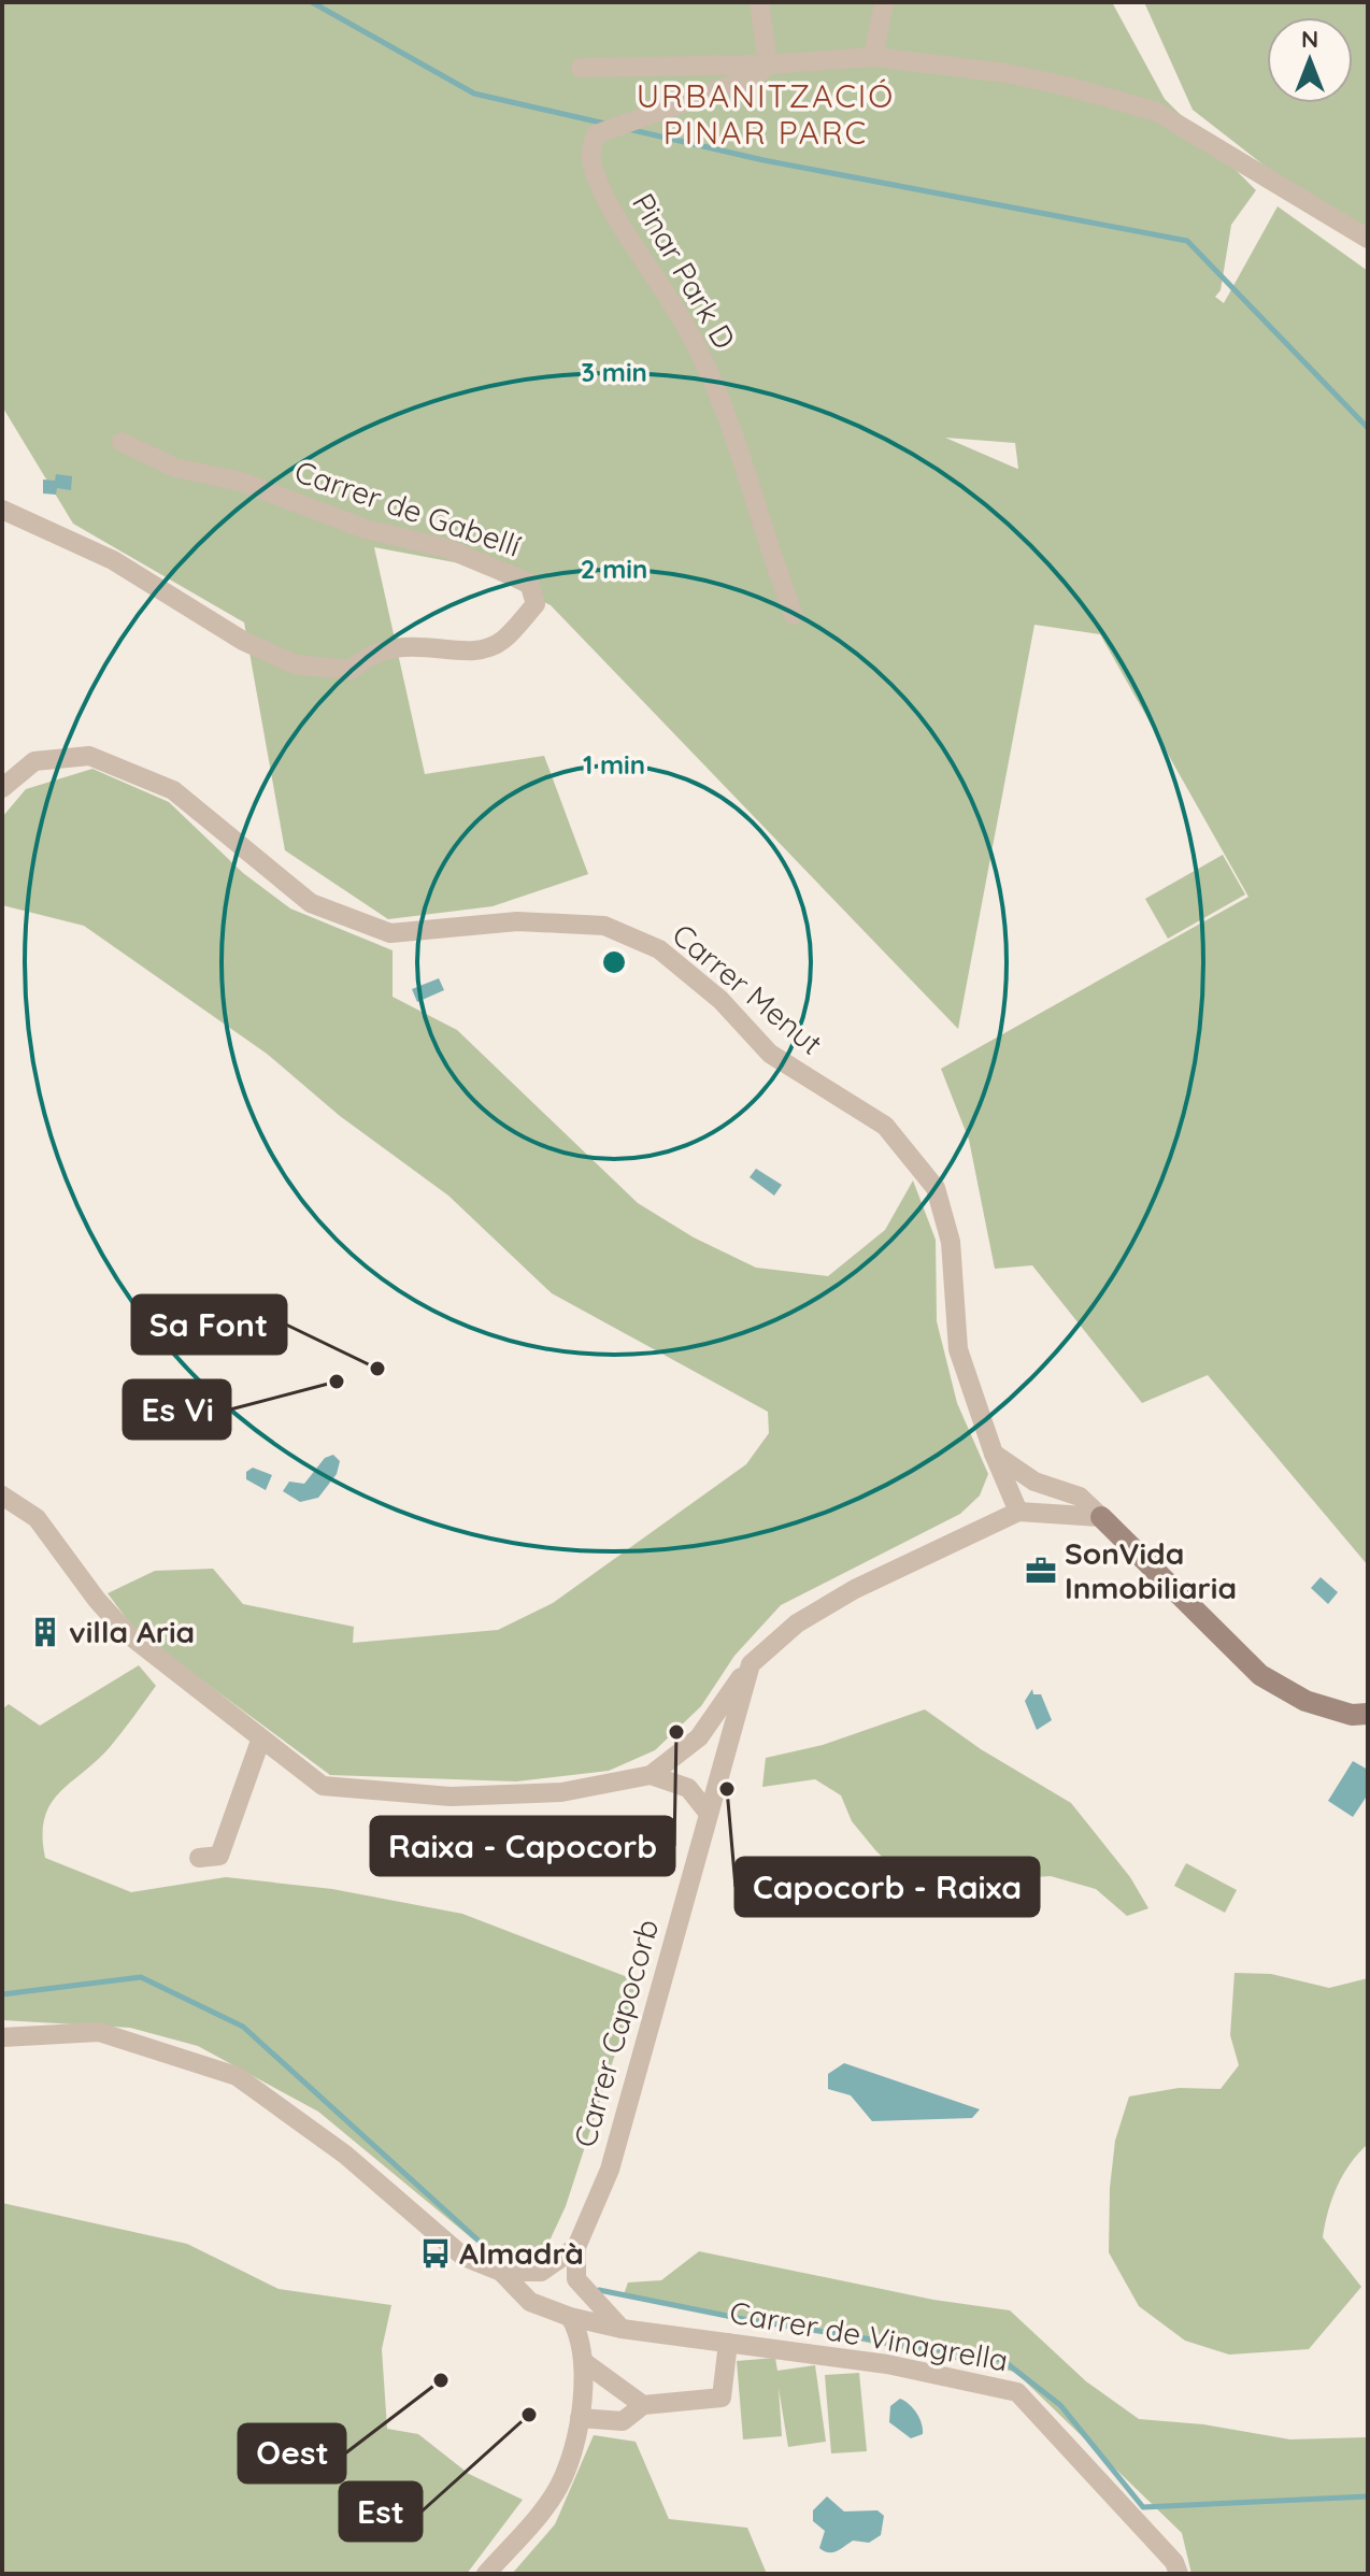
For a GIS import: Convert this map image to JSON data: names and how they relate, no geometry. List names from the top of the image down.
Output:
{
  "streets": {
    "street": [
      "Pinar Park D",
      "Carrer de Gabellí",
      "Carrer Menut",
      "Carrer Capocorb",
      "Carrer de Vinagrella"
    ]
  },
  "districts": ["URBANITZACIÓ PINAR PARC"],
  "places": {
    "other": [
      "Sa Font",
      "Es Vi",
      "Raixa - Capocorb",
      "Capocorb - Raixa",
      "Oest",
      "Est"
    ],
    "office": ["SonVida Inmobiliaria"],
    "building": ["villa Aria"],
    "bus stop": ["Almadrà"]
  },
  "north": "top",
  "rings": ["3 min", "2 min", "1 min"]
}
